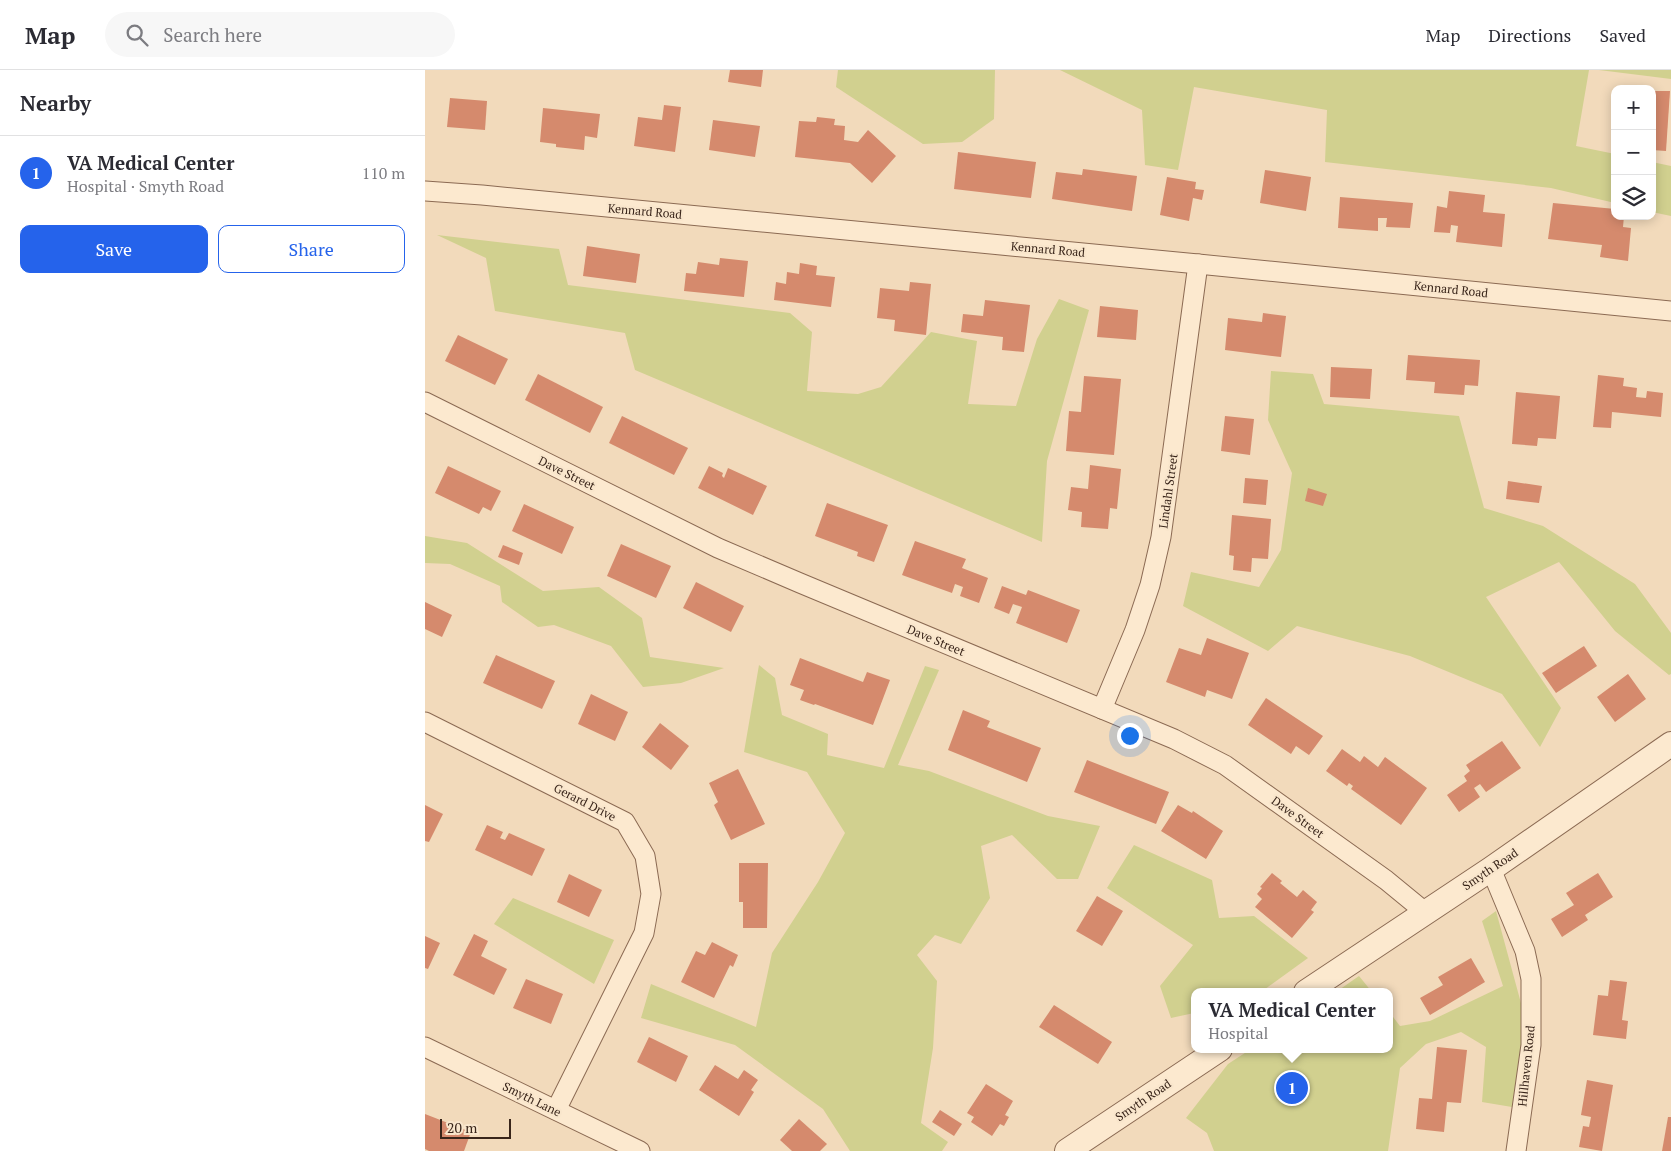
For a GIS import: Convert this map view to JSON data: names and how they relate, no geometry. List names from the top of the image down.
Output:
{
  "streets": {
    "street": [
      "Kennard Road",
      "Dave Street",
      "Lindahl Street",
      "Gerard Drive",
      "Smyth Road",
      "Hillhaven Road",
      "Smyth Lane"
    ]
  },
  "crossings": [
    ["Kennard Road", "Lindahl Street"],
    ["Dave Street", "Lindahl Street"],
    ["Dave Street", "Smyth Road"],
    ["Gerard Drive", "Smyth Lane"],
    ["Smyth Road", "Hillhaven Road"]
  ],
  "scale_bar": "20 m",
  "page": {
    "header": "Map",
    "search": "Search here",
    "nav": ["Map", "Directions", "Saved"],
    "heading": "Nearby",
    "map_buttons": ["+", "−"],
    "list": [
      {
        "mark": "1",
        "name": "VA Medical Center",
        "note": "Hospital · Smyth Road",
        "value": "110 m"
      }
    ],
    "buttons": ["Save", "Share"],
    "popup": ["VA Medical Center", "Hospital"],
    "pins": "1",
    "scale": "20 m"
  }
}
